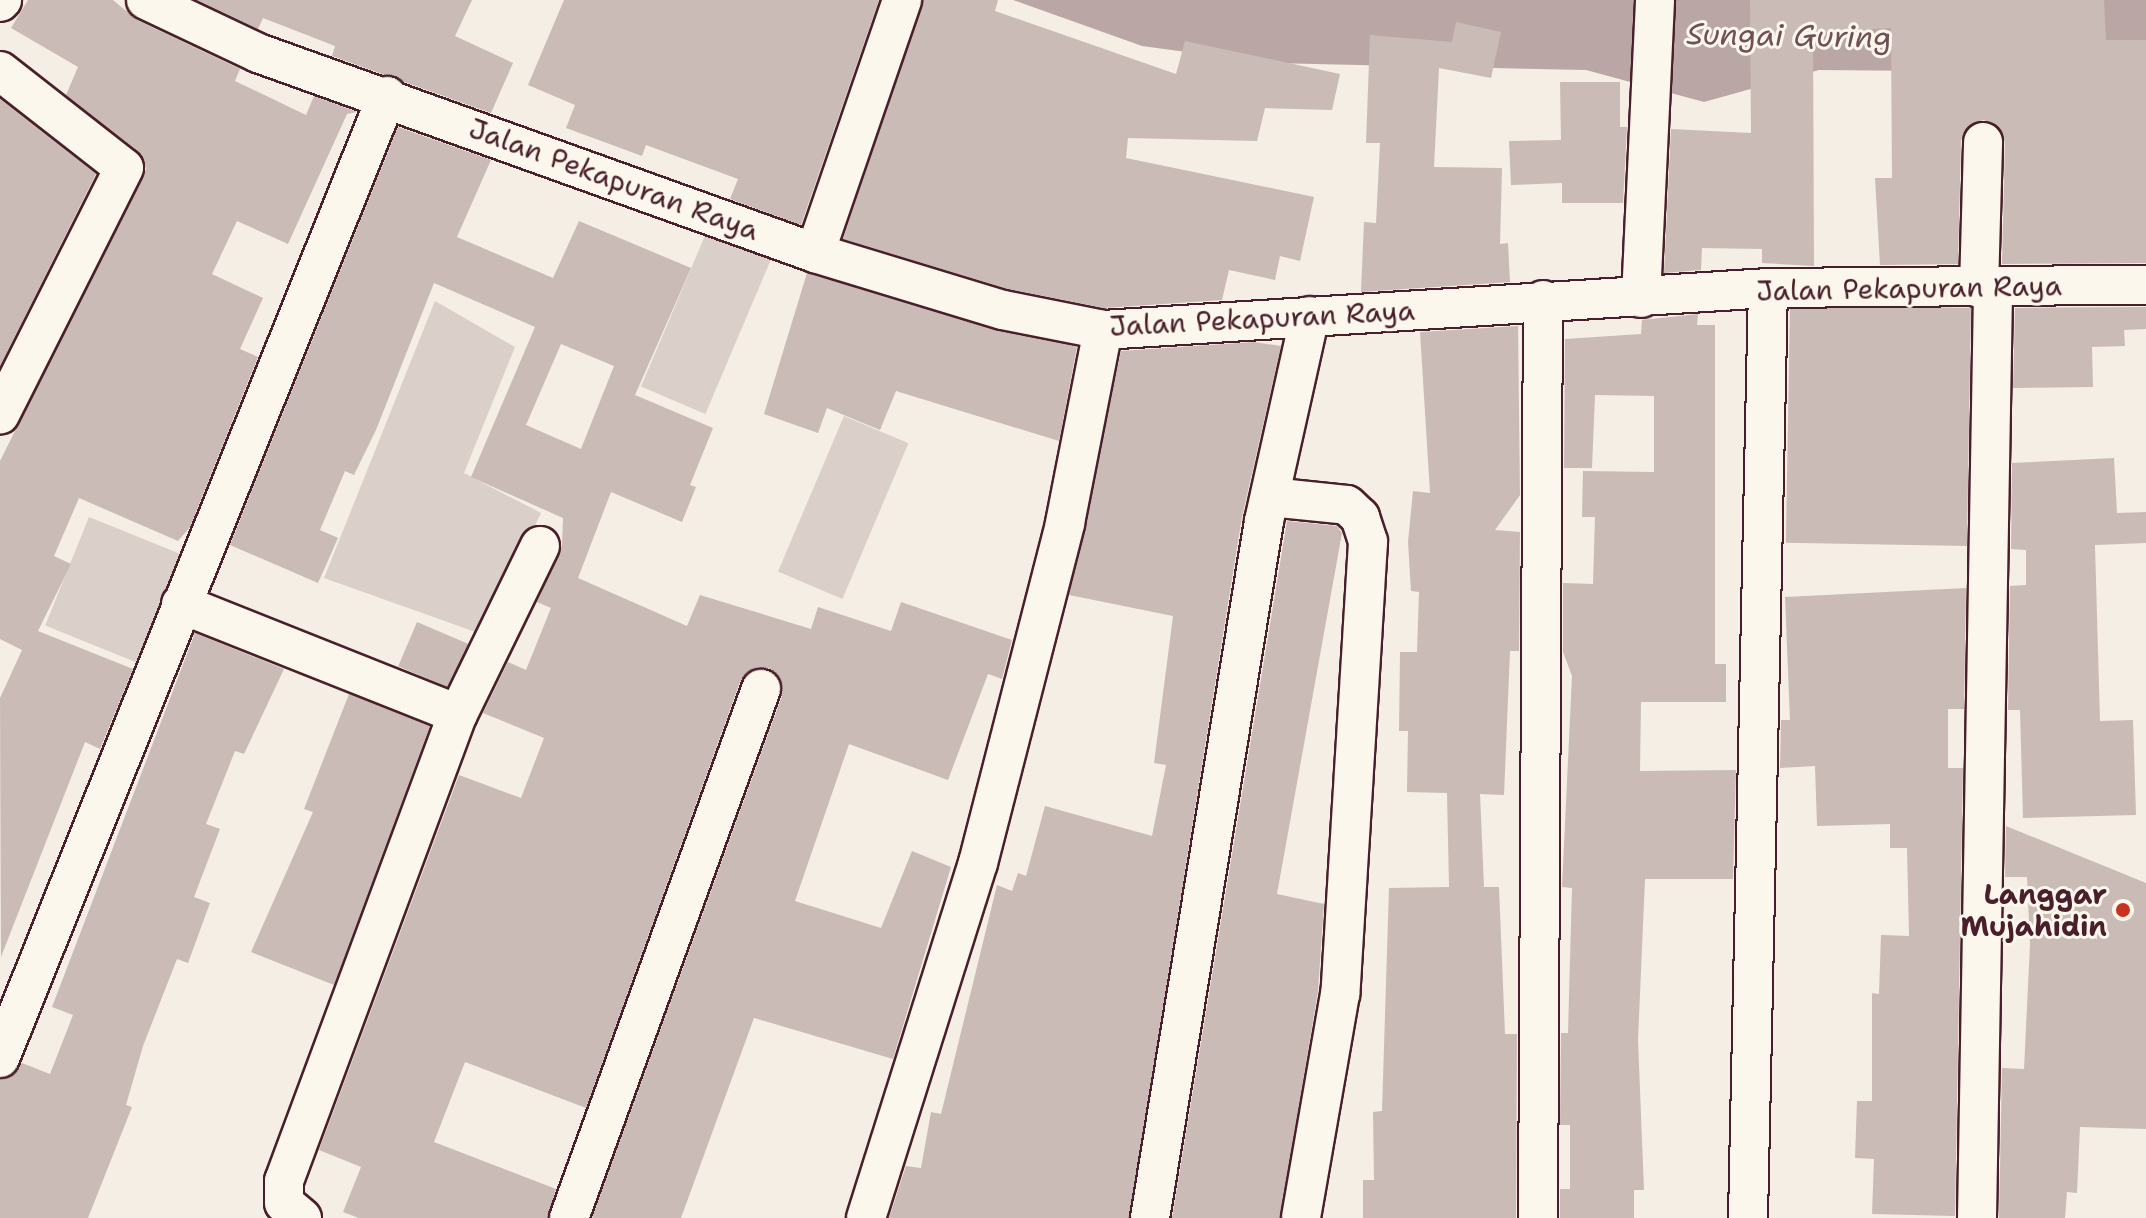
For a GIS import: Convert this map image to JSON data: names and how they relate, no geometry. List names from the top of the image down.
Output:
{
  "streets": {
    "street": ["Jalan Pekapuran Raya"]
  },
  "water": ["Sungai Guring"],
  "places": ["Langgar Mujahidin"]
}
